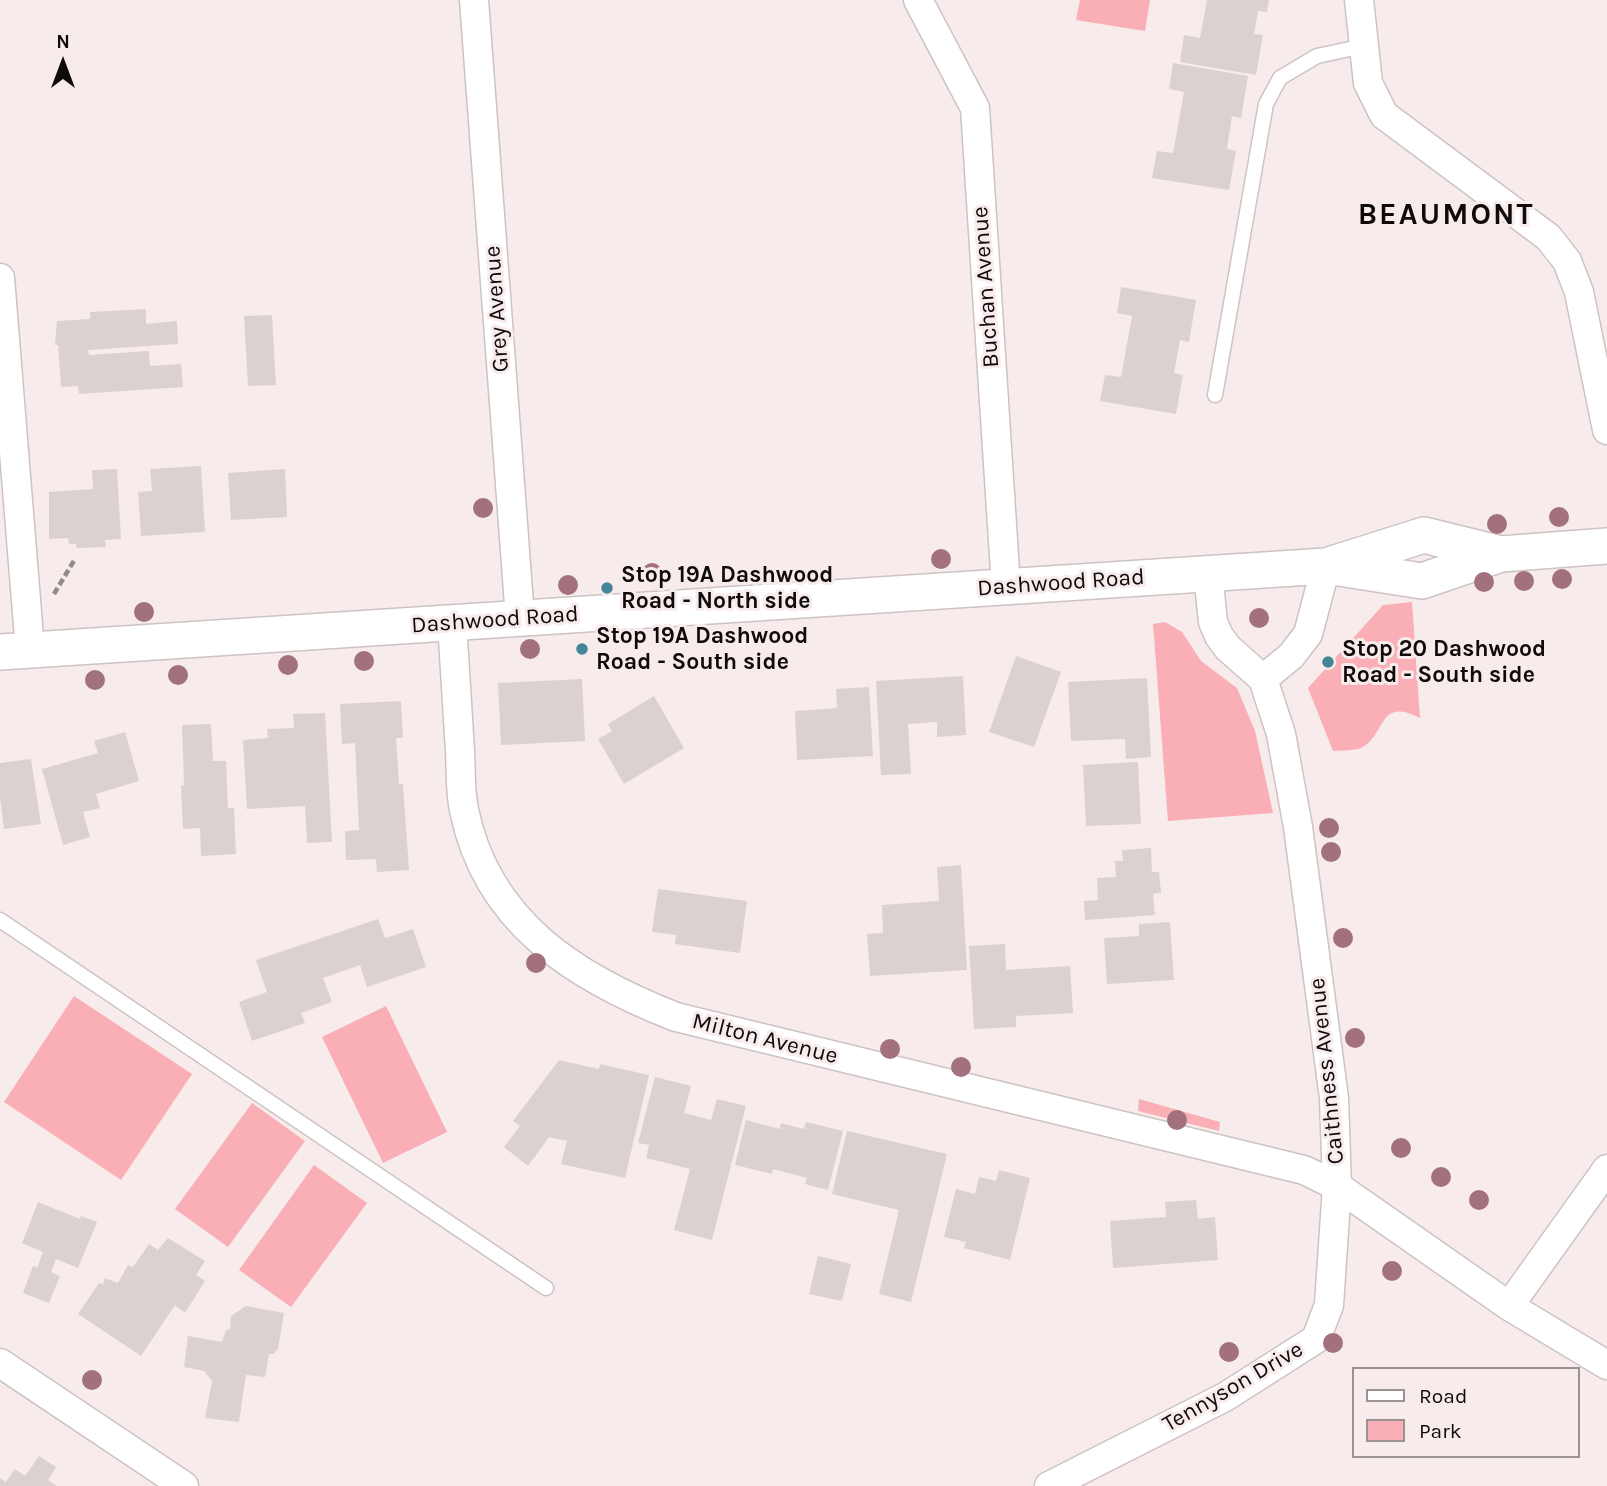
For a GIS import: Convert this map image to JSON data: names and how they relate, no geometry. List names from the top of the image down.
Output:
{
  "streets": {
    "street": [
      "Buchan Avenue",
      "Grey Avenue",
      "Dashwood Road",
      "Milton Avenue",
      "Caithness Avenue",
      "Tennyson Drive"
    ]
  },
  "crossings": [
    ["Buchan Avenue", "Dashwood Road"],
    ["Grey Avenue", "Dashwood Road"],
    ["Dashwood Road", "Milton Avenue"],
    ["Milton Avenue", "Caithness Avenue"],
    ["Milton Avenue", "Tennyson Drive"],
    ["Caithness Avenue", "Tennyson Drive"]
  ],
  "districts": ["BEAUMONT"],
  "places": ["Stop 19A Dashwood Road - North side", "Stop 19A Dashwood Road - South side", "Stop 20 Dashwood Road - South side"],
  "legend": ["Road", "Park"],
  "north": "top"
}
